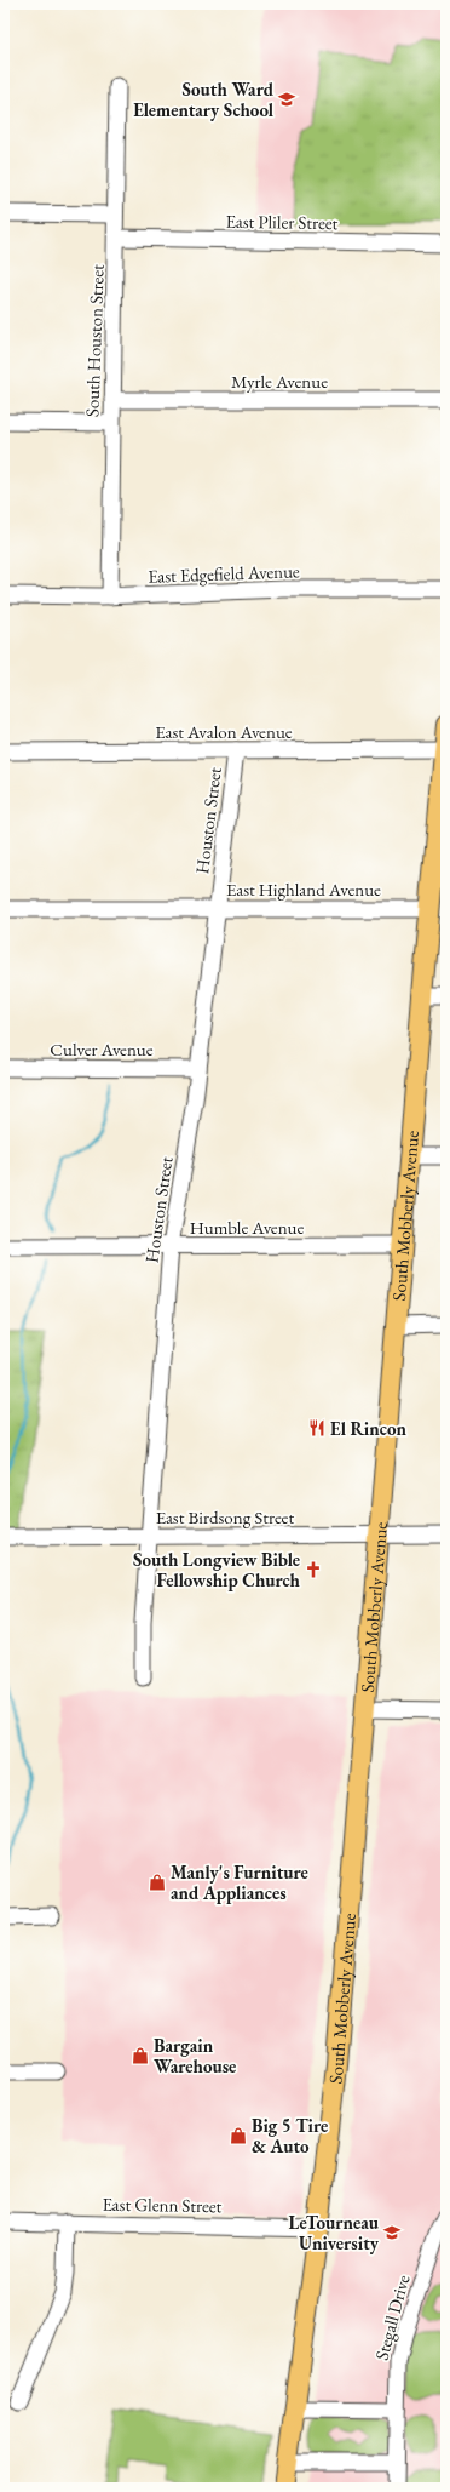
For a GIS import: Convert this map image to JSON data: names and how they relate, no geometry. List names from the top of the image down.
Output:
{
  "streets": {
    "main road": ["South Mobberly Avenue"],
    "street": [
      "East Pliler Street",
      "South Houston Street",
      "Myrle Avenue",
      "East Edgefield Avenue",
      "East Avalon Avenue",
      "Houston Street",
      "East Highland Avenue",
      "Culver Avenue",
      "Humble Avenue",
      "East Birdsong Street",
      "East Glenn Street",
      "Stegall Drive"
    ]
  },
  "crossings": [
    ["East Pliler Street", "South Houston Street"],
    ["South Houston Street", "Myrle Avenue"],
    ["South Houston Street", "East Edgefield Avenue"],
    ["East Avalon Avenue", "Houston Street"],
    ["East Avalon Avenue", "South Mobberly Avenue"],
    ["Houston Street", "East Highland Avenue"],
    ["Houston Street", "Culver Avenue"],
    ["Houston Street", "Humble Avenue"],
    ["Houston Street", "East Birdsong Street"],
    ["East Highland Avenue", "South Mobberly Avenue"],
    ["South Mobberly Avenue", "Humble Avenue"],
    ["South Mobberly Avenue", "East Birdsong Street"],
    ["South Mobberly Avenue", "East Glenn Street"]
  ],
  "places": {
    "school or university": ["South Ward Elementary School", "LeTourneau University"],
    "restaurant": ["El Rincon"],
    "church": ["South Longview Bible Fellowship Church"],
    "shop": ["Manly's Furniture and Appliances", "Bargain Warehouse", "Big 5 Tire & Auto"]
  }
}
